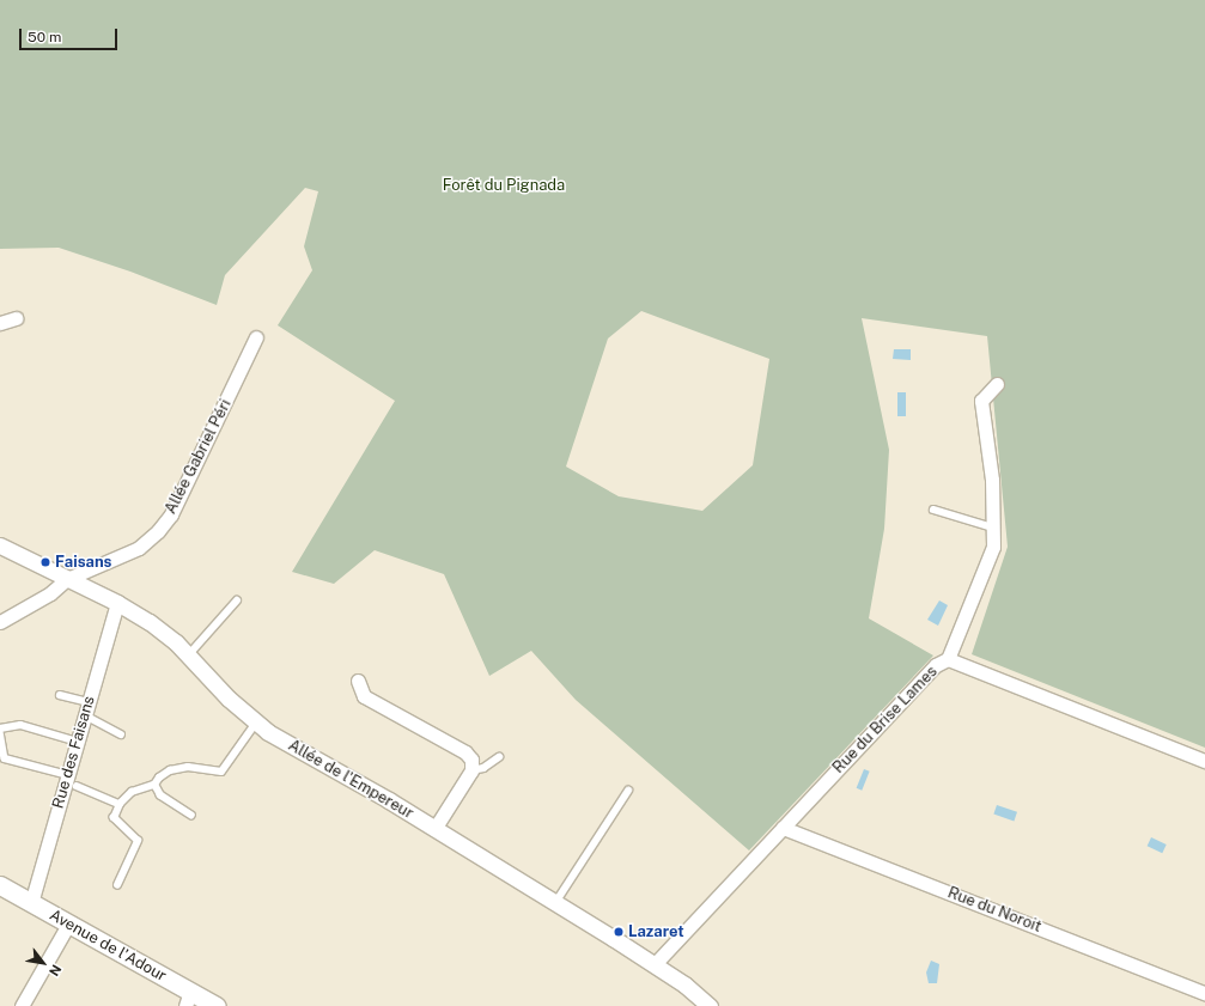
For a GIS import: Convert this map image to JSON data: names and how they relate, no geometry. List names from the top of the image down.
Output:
{
  "streets": {
    "main road": ["Avenue de l'Adour"],
    "street": [
      "Allée Gabriel Péri",
      "Rue du Brise Lames",
      "Rue des Faisans",
      "Allée de l'Empereur",
      "Rue du Noroit"
    ]
  },
  "crossings": [
    ["Allée Gabriel Péri", "Allée de l'Empereur"],
    ["Rue du Brise Lames", "Allée de l'Empereur"],
    ["Rue du Brise Lames", "Rue du Noroit"],
    ["Rue des Faisans", "Allée de l'Empereur"],
    ["Rue des Faisans", "Avenue de l'Adour"]
  ],
  "parks": ["Forêt du Pignada"],
  "places": ["Faisans", "Lazaret"],
  "scale_bar": "50 m",
  "north": "bottom right"
}
